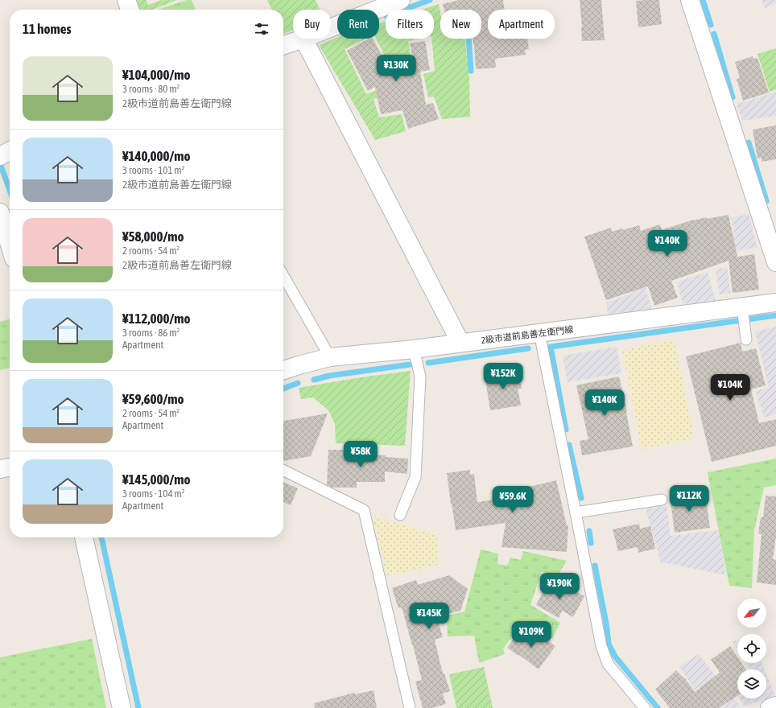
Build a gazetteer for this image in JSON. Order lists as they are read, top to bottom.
{
  "streets": {
    "street": ["2級市道前島善左衛門線"]
  },
  "north": "bottom left",
  "page": {
    "chip": [
      "Buy",
      "Rent",
      "Filters",
      "New",
      "Apartment"
    ],
    "heading": "11 homes",
    "list": [
      {
        "name": "¥104,000/mo",
        "note": "3 rooms · 80 m² · 2級市道前島善左衛門線"
      },
      {
        "name": "¥140,000/mo",
        "note": "3 rooms · 101 m² · 2級市道前島善左衛門線"
      },
      {
        "name": "¥58,000/mo",
        "note": "2 rooms · 54 m² · 2級市道前島善左衛門線"
      },
      {
        "name": "¥112,000/mo",
        "note": "3 rooms · 86 m² · Apartment"
      },
      {
        "name": "¥59,600/mo",
        "note": "2 rooms · 54 m² · Apartment"
      },
      {
        "name": "¥145,000/mo",
        "note": "3 rooms · 104 m² · Apartment"
      }
    ],
    "price": [
      "¥130K",
      "¥140K",
      "¥152K",
      "¥104K",
      "¥140K",
      "¥58K",
      "¥112K",
      "¥59.6K",
      "¥190K",
      "¥145K",
      "¥109K"
    ]
  }
}
